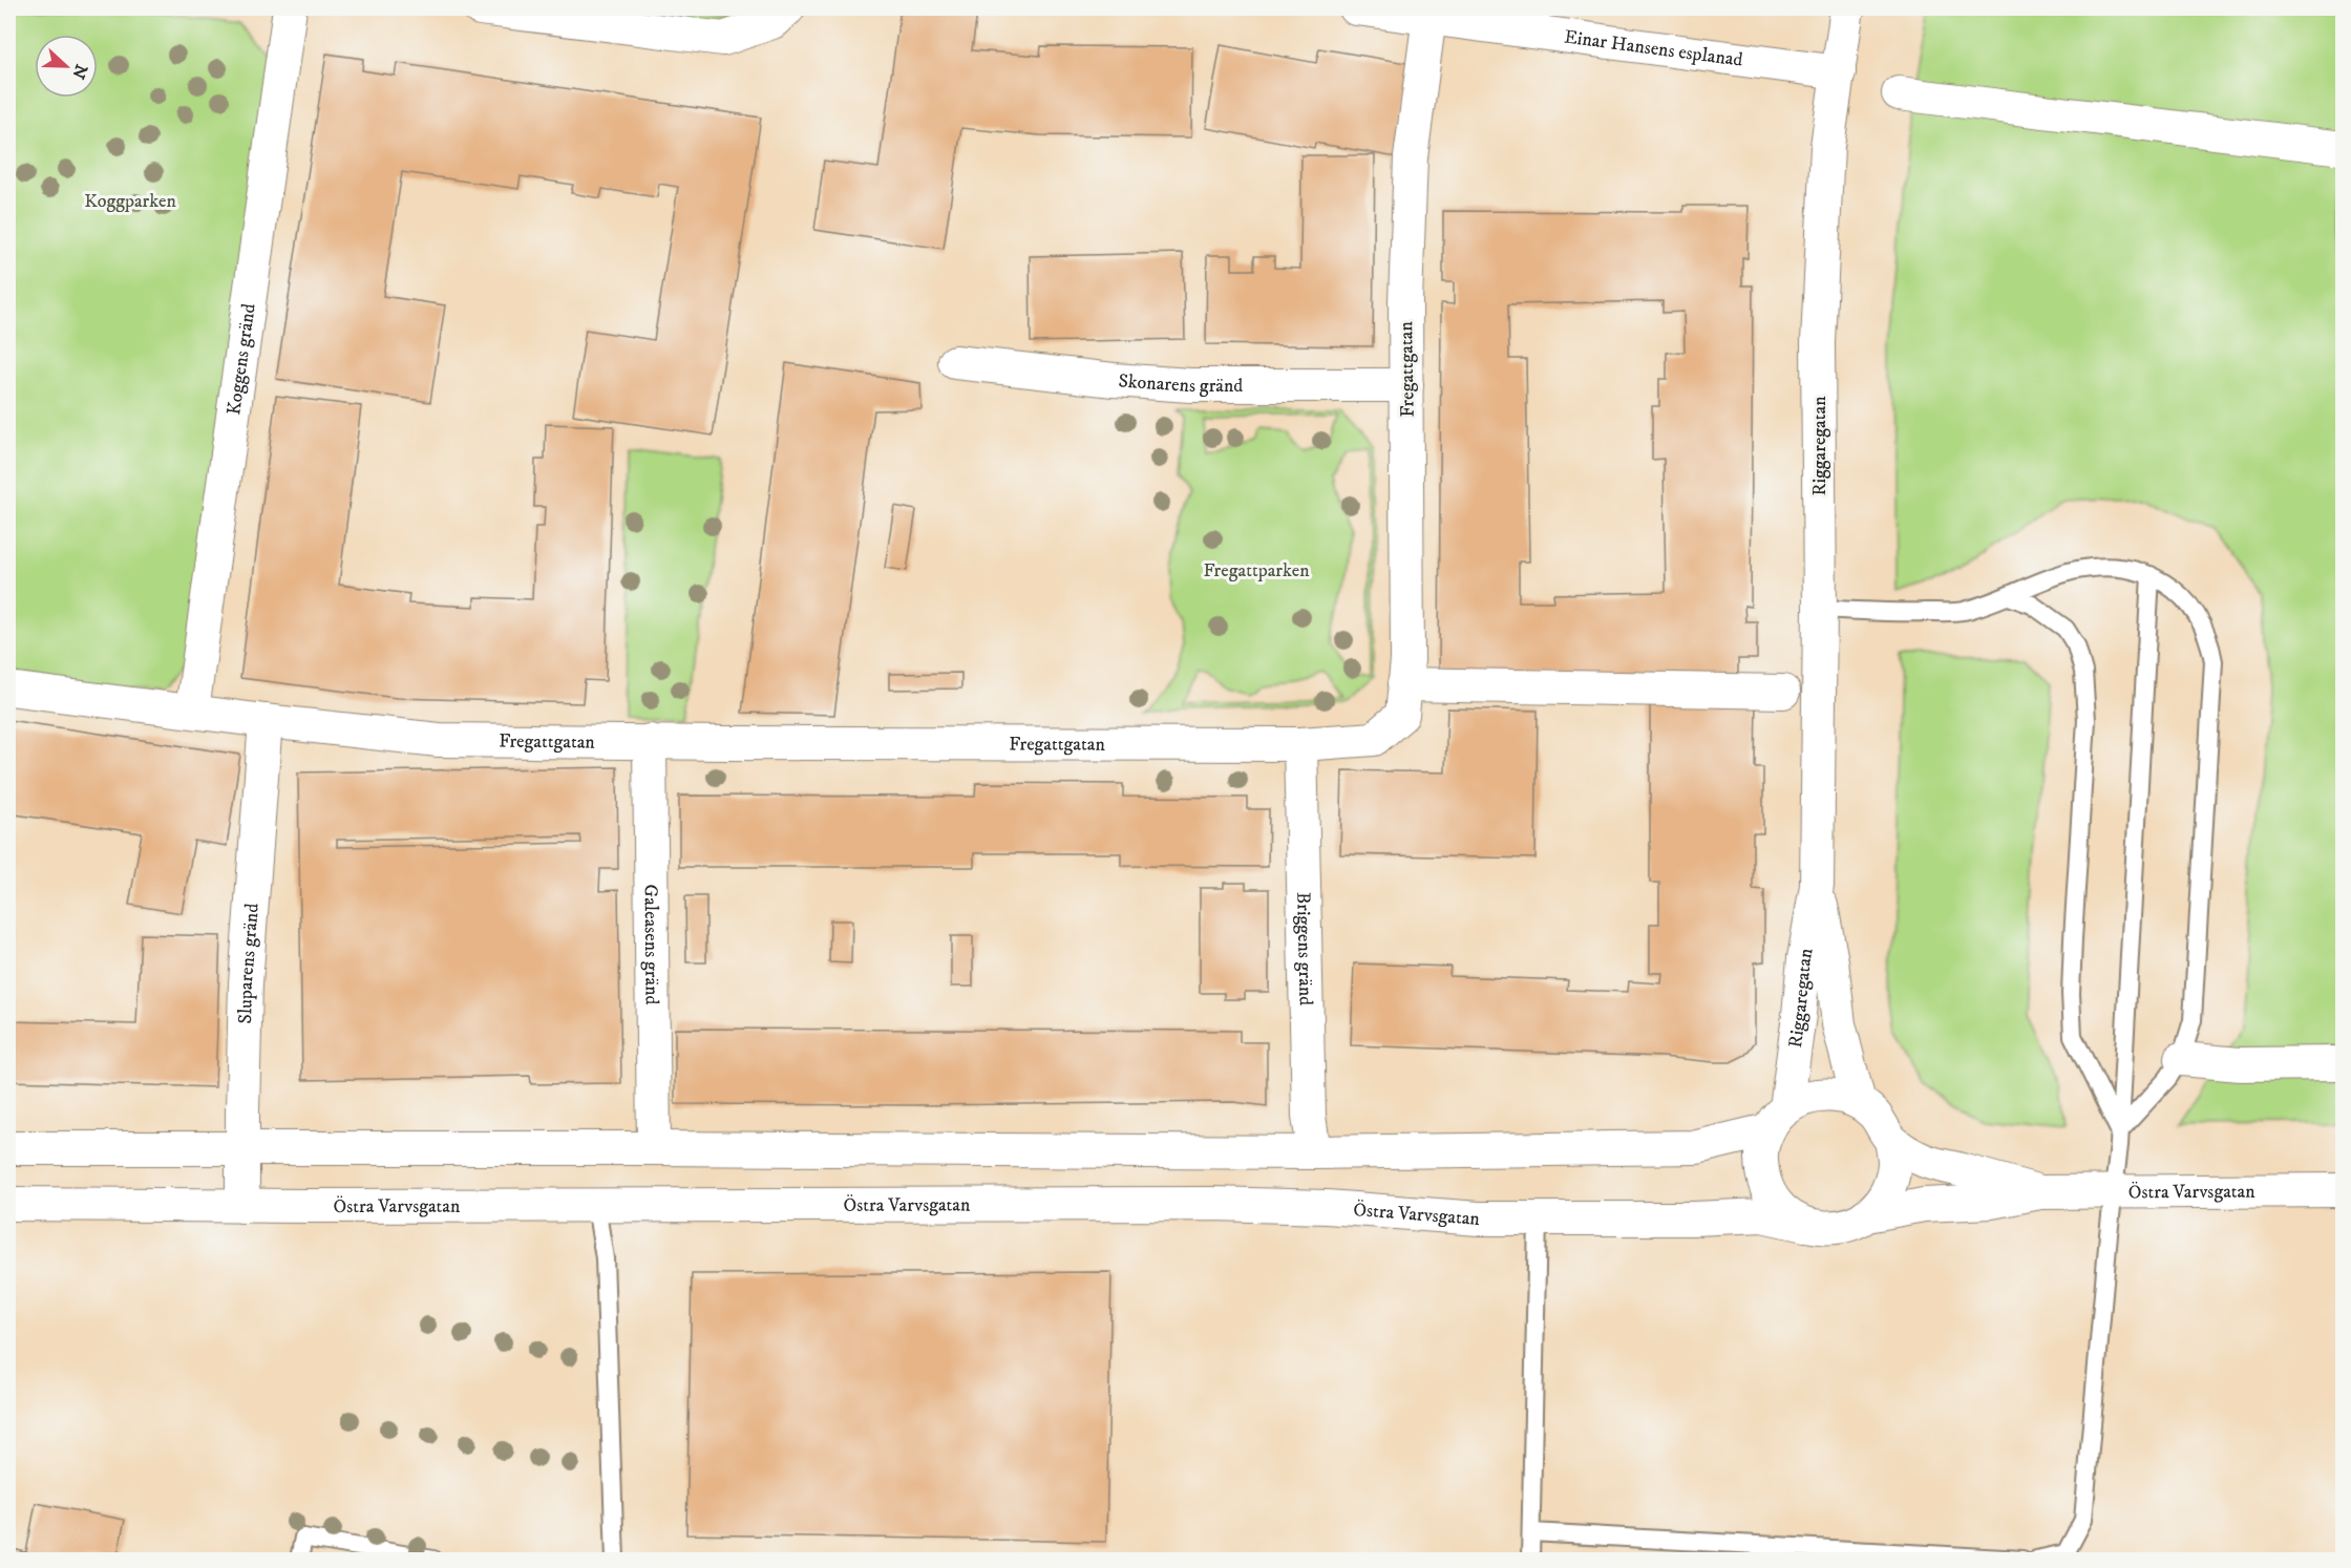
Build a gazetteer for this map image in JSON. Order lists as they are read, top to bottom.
{
  "streets": {
    "street": [
      "Einar Hansens esplanad",
      "Koggens gränd",
      "Fregattgatan",
      "Skonarens gränd",
      "Riggaregatan",
      "Galeasens gränd",
      "Briggens gränd",
      "Sluparens gränd",
      "Östra Varvsgatan"
    ]
  },
  "crossings": [
    ["Einar Hansens esplanad", "Fregattgatan"],
    ["Einar Hansens esplanad", "Riggaregatan"],
    ["Koggens gränd", "Fregattgatan"],
    ["Fregattgatan", "Skonarens gränd"],
    ["Fregattgatan", "Galeasens gränd"],
    ["Fregattgatan", "Briggens gränd"],
    ["Fregattgatan", "Sluparens gränd"],
    ["Riggaregatan", "Östra Varvsgatan"],
    ["Sluparens gränd", "Östra Varvsgatan"]
  ],
  "parks": ["Koggparken", "Fregattparken"],
  "north": "right"
}
